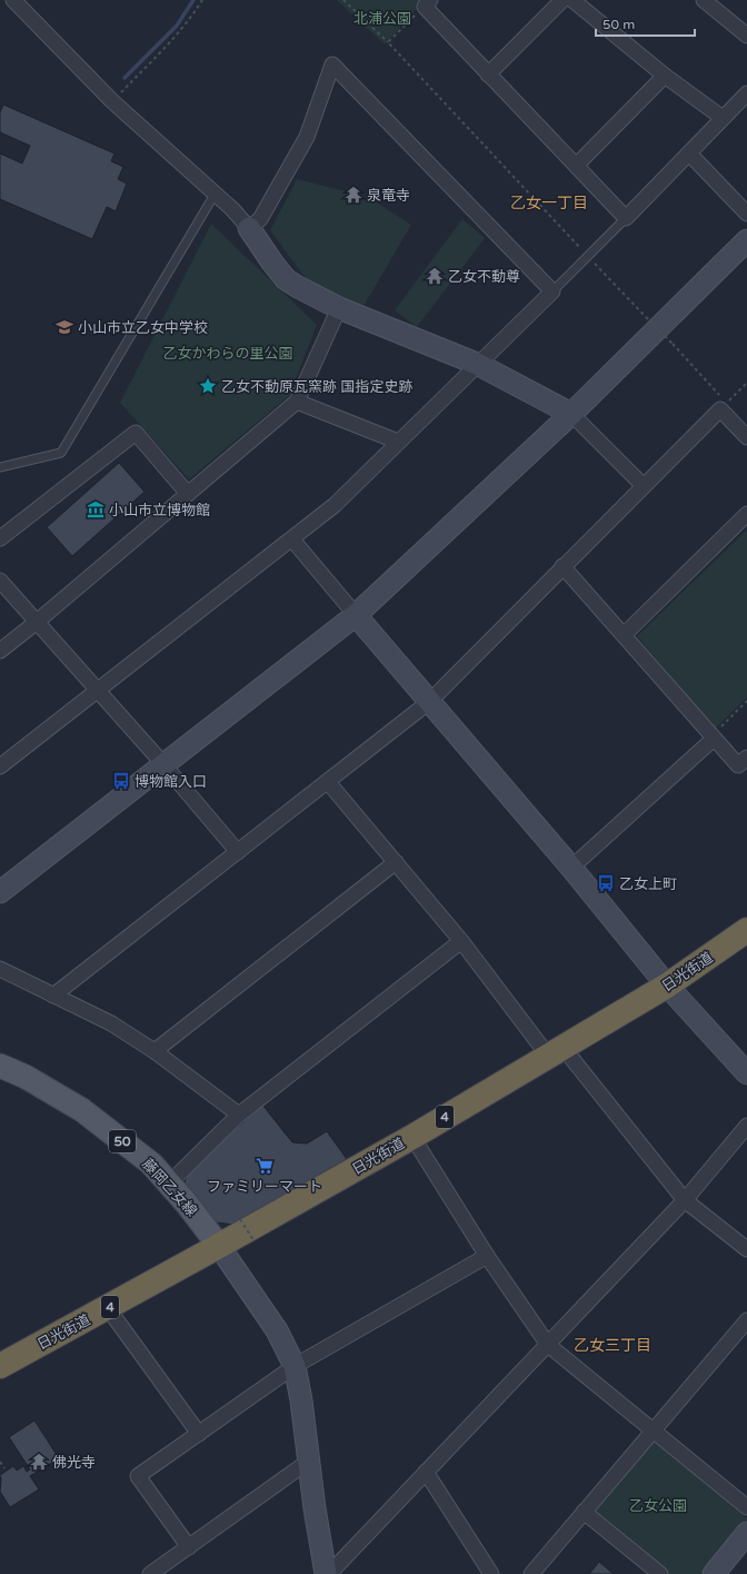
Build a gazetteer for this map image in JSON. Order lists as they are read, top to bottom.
{
  "streets": {
    "highway": ["日光街道", "4"],
    "main road": ["50", "藤岡乙女線"]
  },
  "crossings": [
    ["日光街道", "藤岡乙女線"]
  ],
  "districts": ["乙女一丁目", "乙女三丁目"],
  "parks": ["北浦公園", "乙女かわらの里公園", "乙女公園"],
  "places": {
    "temple": ["泉竜寺", "乙女不動尊", "佛光寺"],
    "school or university": ["小山市立乙女中学校"],
    "place": ["乙女不動原瓦窯跡 国指定史跡"],
    "museum": ["小山市立博物館"],
    "bus stop": ["博物館入口", "乙女上町"],
    "supermarket": ["ファミリーマート"]
  },
  "scale_bar": "50 m"
}
